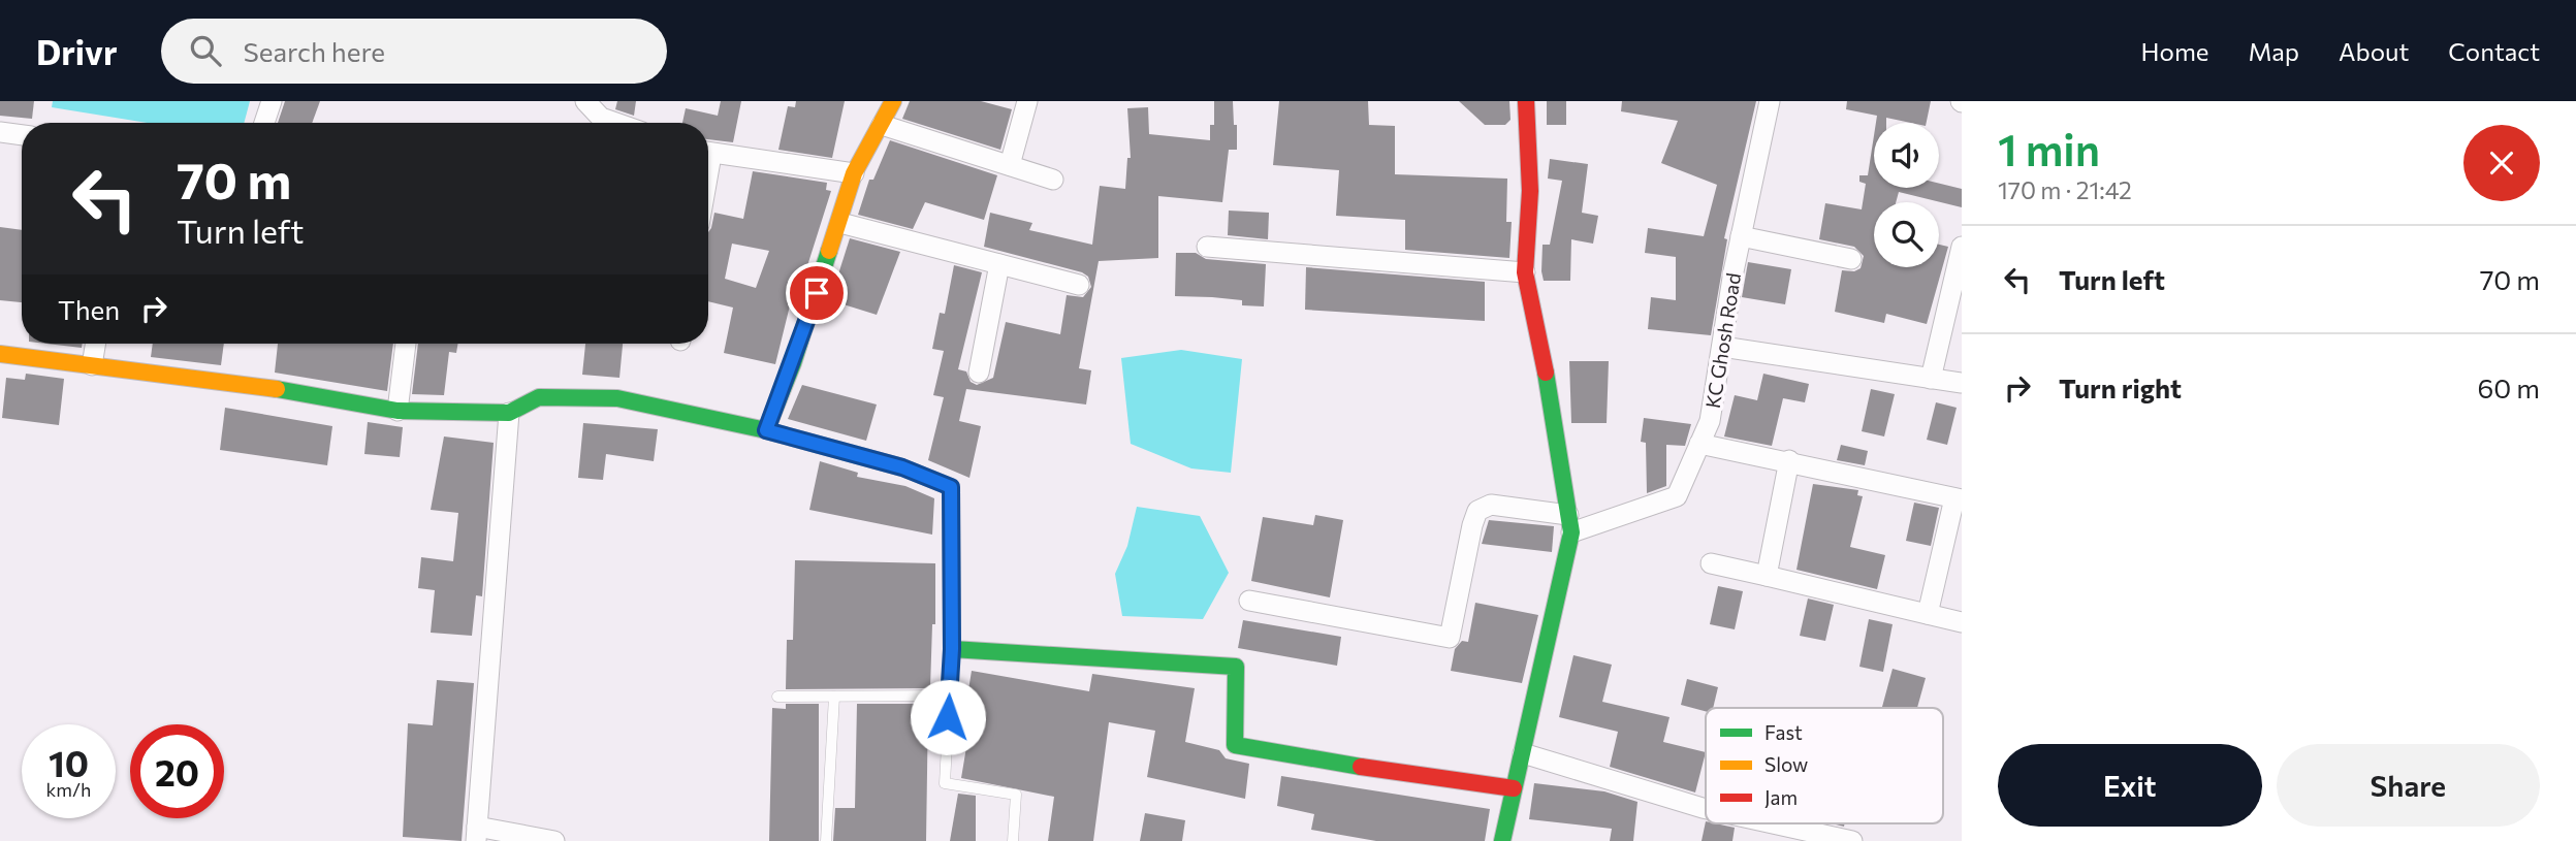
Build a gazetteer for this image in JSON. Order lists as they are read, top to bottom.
{
  "streets": {
    "street": ["KC Ghosh Road"]
  },
  "legend": ["Fast", "Slow", "Jam"],
  "page": {
    "header": "Drivr",
    "search": "Search here",
    "nav": [
      "Home",
      "Map",
      "About",
      "Contact"
    ],
    "heading": ["1 min", "170 m · 21:42"],
    "turn": ["70 m", "Turn left"],
    "list": [
      {
        "name": "Turn left",
        "value": "70 m"
      },
      {
        "name": "Turn right",
        "value": "60 m"
      }
    ],
    "then": "Then",
    "speed": "10 km/h",
    "limit": "20",
    "buttons": ["Exit", "Share"]
  }
}
